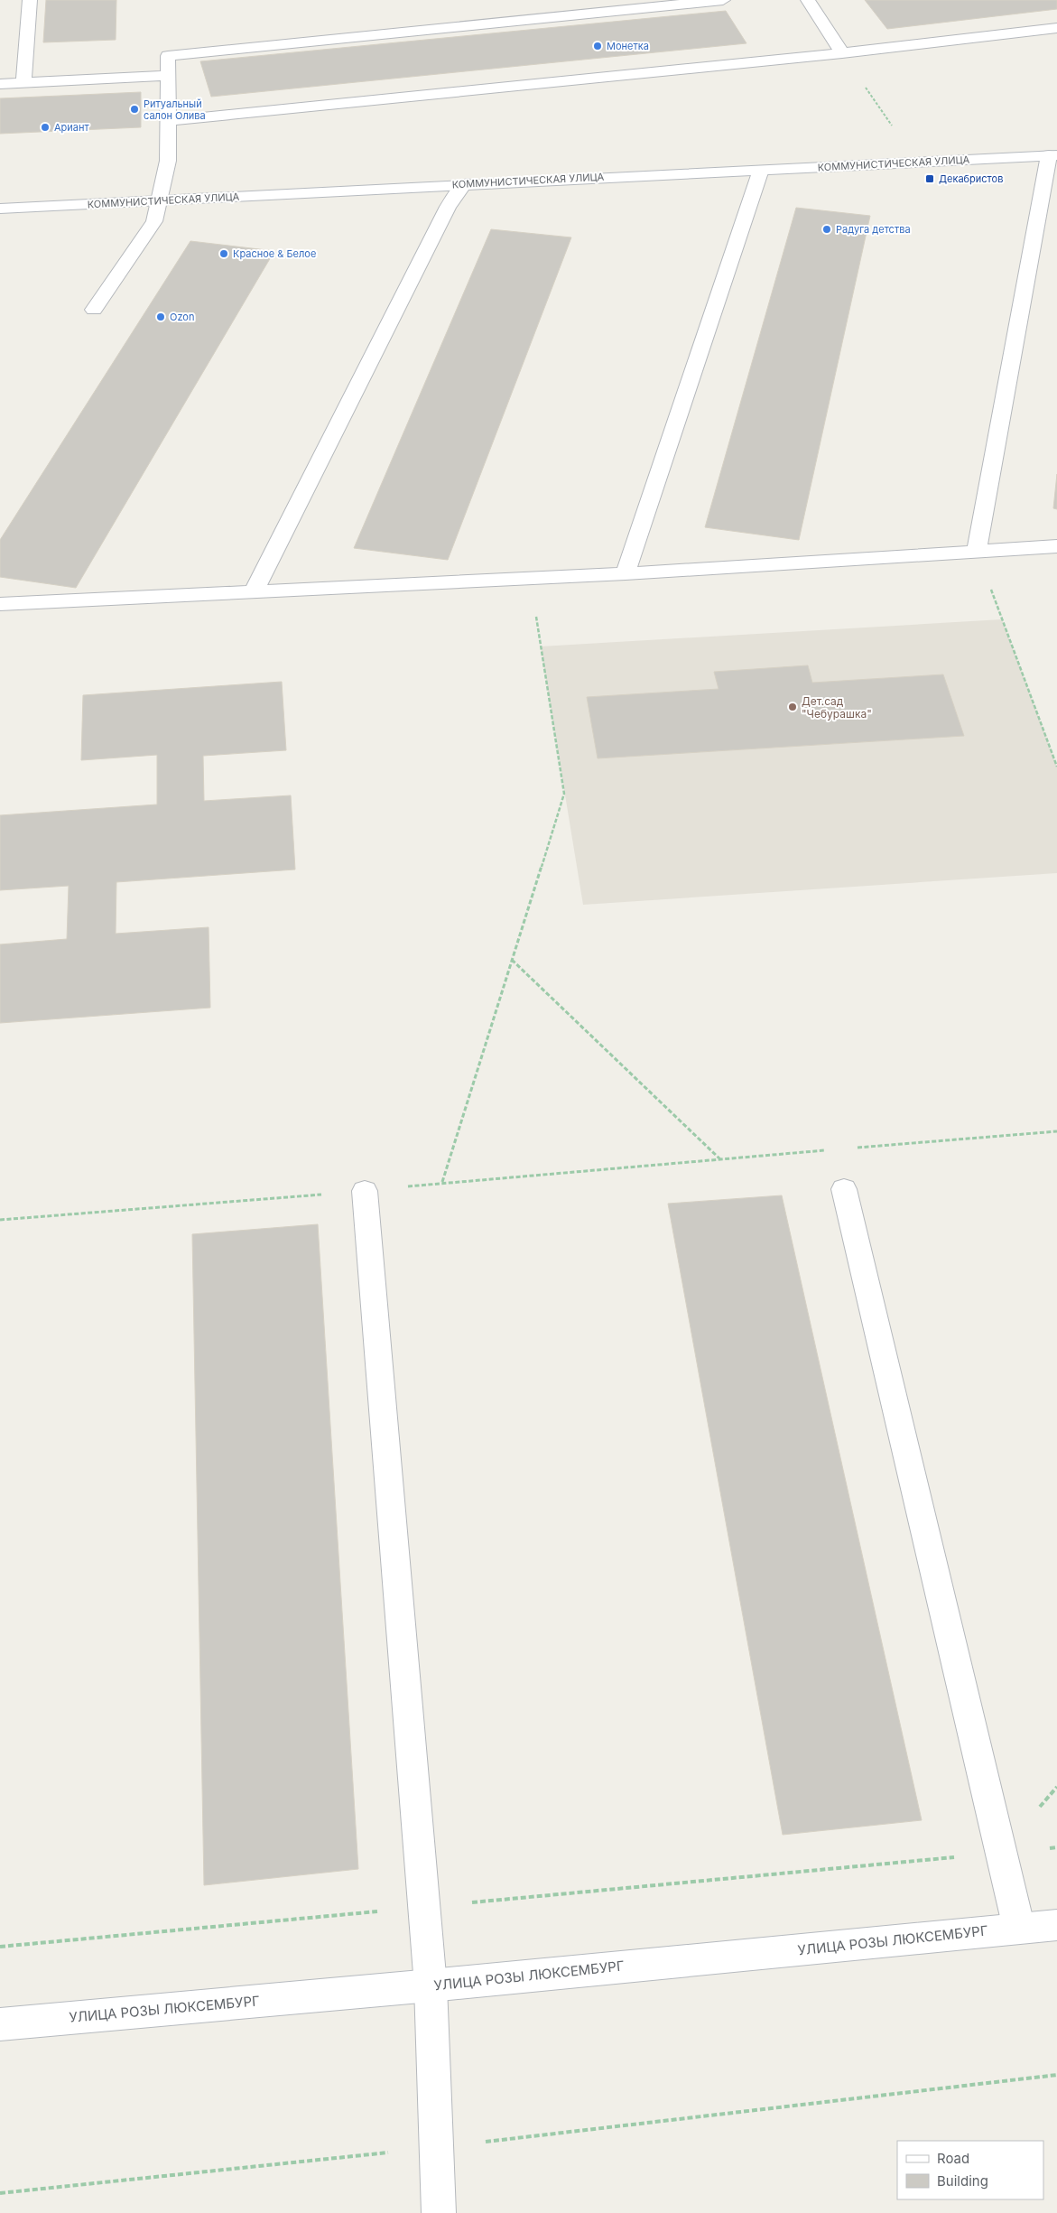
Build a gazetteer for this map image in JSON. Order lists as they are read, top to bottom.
{
  "streets": {
    "street": ["КОММУНИСТИЧЕСКАЯ УЛИЦА", "УЛИЦА РОЗЫ ЛЮКСЕМБУРГ"]
  },
  "places": {
    "other": [
      "Монетка",
      "Ритуальный салон Олива",
      "Ариант",
      "Радуга детства",
      "Красное & Белое",
      "Ozon",
      "Дет.сад \"Чебурашка\""
    ],
    "transit": ["Декабристов"]
  },
  "legend": ["Road", "Building"]
}
